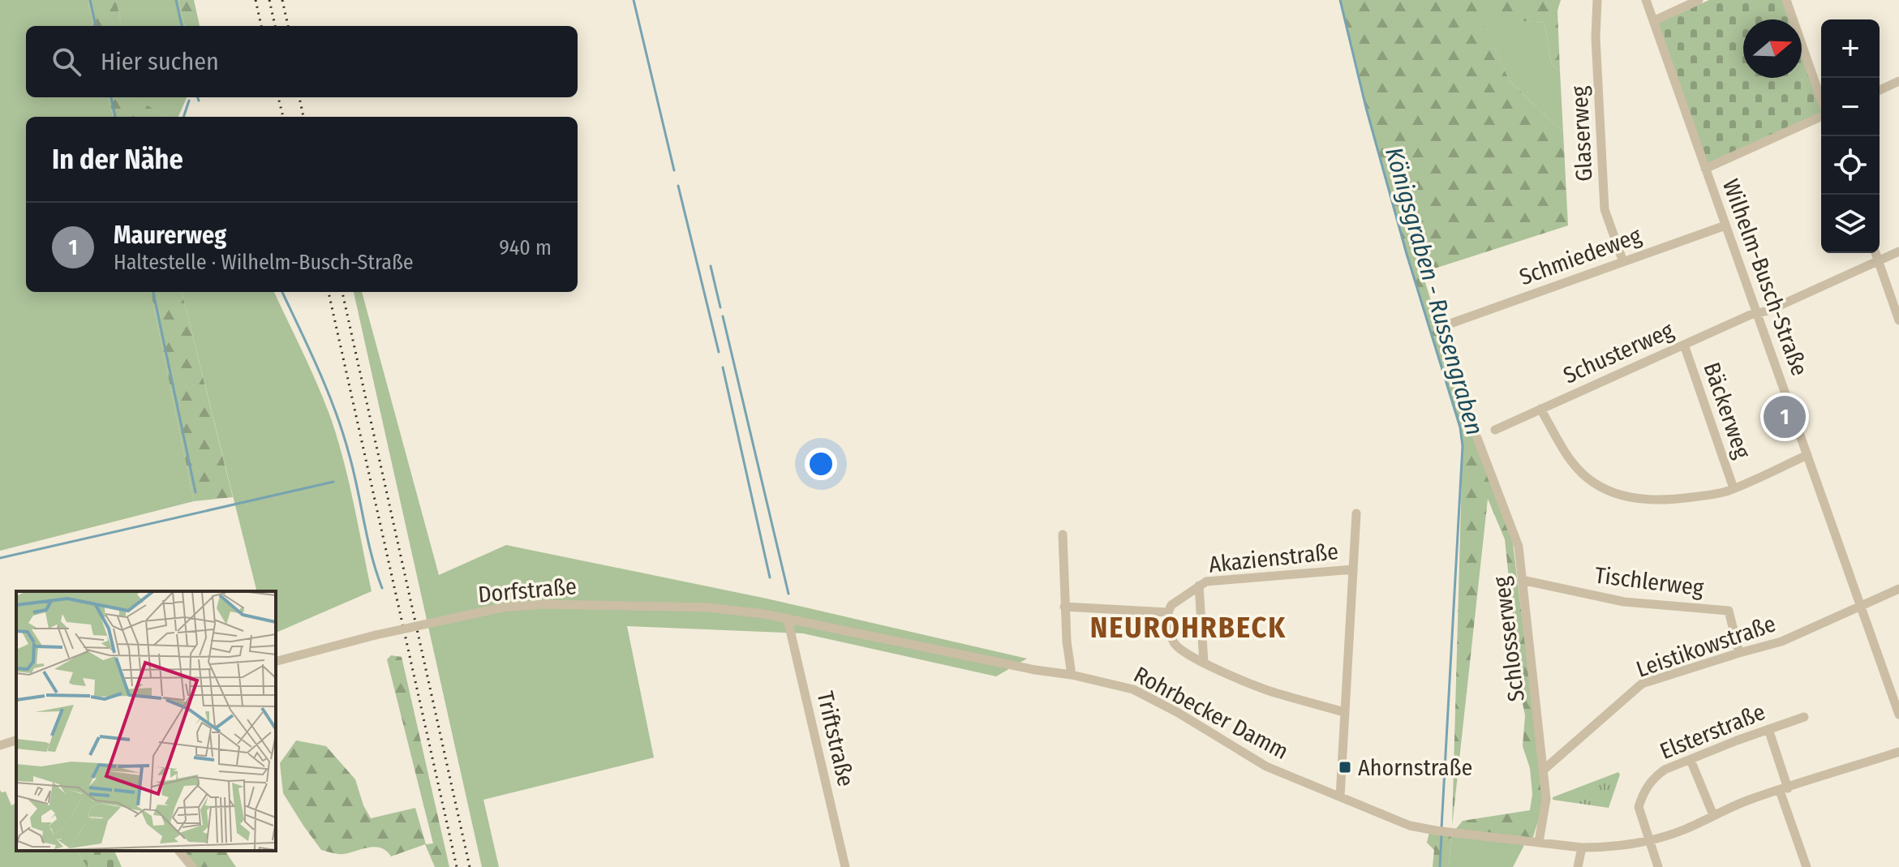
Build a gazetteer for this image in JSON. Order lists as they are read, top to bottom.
{
  "streets": {
    "street": [
      "Glaserweg",
      "Schmiedeweg",
      "Wilhelm-Busch-Straße",
      "Schusterweg",
      "Bäckerweg",
      "Akazienstraße",
      "Tischlerweg",
      "Dorfstraße",
      "Schlosserweg",
      "Leistikowstraße",
      "Rohrbecker Damm",
      "Elsterstraße",
      "Triftstraße"
    ]
  },
  "crossings": [
    ["Glaserweg", "Schmiedeweg"],
    ["Schmiedeweg", "Wilhelm-Busch-Straße"],
    ["Wilhelm-Busch-Straße", "Schusterweg"],
    ["Wilhelm-Busch-Straße", "Leistikowstraße"],
    ["Schusterweg", "Bäckerweg"],
    ["Tischlerweg", "Schlosserweg"],
    ["Tischlerweg", "Leistikowstraße"],
    ["Dorfstraße", "Rohrbecker Damm"],
    ["Dorfstraße", "Triftstraße"],
    ["Schlosserweg", "Leistikowstraße"],
    ["Schlosserweg", "Rohrbecker Damm"],
    ["Rohrbecker Damm", "Elsterstraße"],
    ["Rohrbecker Damm", "Triftstraße"]
  ],
  "districts": ["NEUROHRBECK"],
  "water": ["Königsgraben - Russengraben"],
  "places": {
    "transit": ["Ahornstraße"]
  },
  "north": "right",
  "page": {
    "map_buttons": ["+", "−"],
    "search": "Hier suchen",
    "heading": "In der Nähe",
    "list": [
      {
        "mark": "1",
        "name": "Maurerweg",
        "note": "Haltestelle · Wilhelm-Busch-Straße",
        "value": "940 m"
      }
    ],
    "pins": "1"
  }
}
